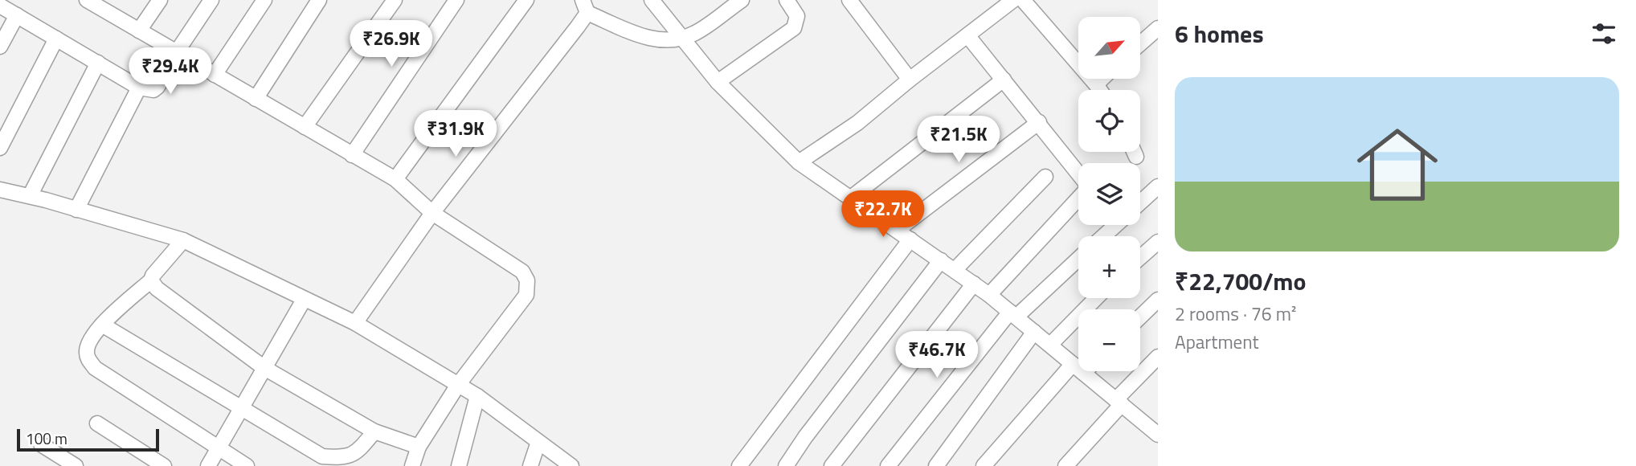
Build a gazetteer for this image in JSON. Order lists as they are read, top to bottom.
{
  "scale_bar": "100 m",
  "north": "top right",
  "page": {
    "heading": "6 homes",
    "map_buttons": ["+", "−"],
    "price": [
      "₹26.9K",
      "₹29.4K",
      "₹31.9K",
      "₹21.5K",
      "₹22.7K",
      "₹46.7K"
    ],
    "list": [
      {
        "name": "₹22,700/mo",
        "note": "2 rooms · 76 m² · Apartment"
      }
    ],
    "scale": "100 m"
  }
}
